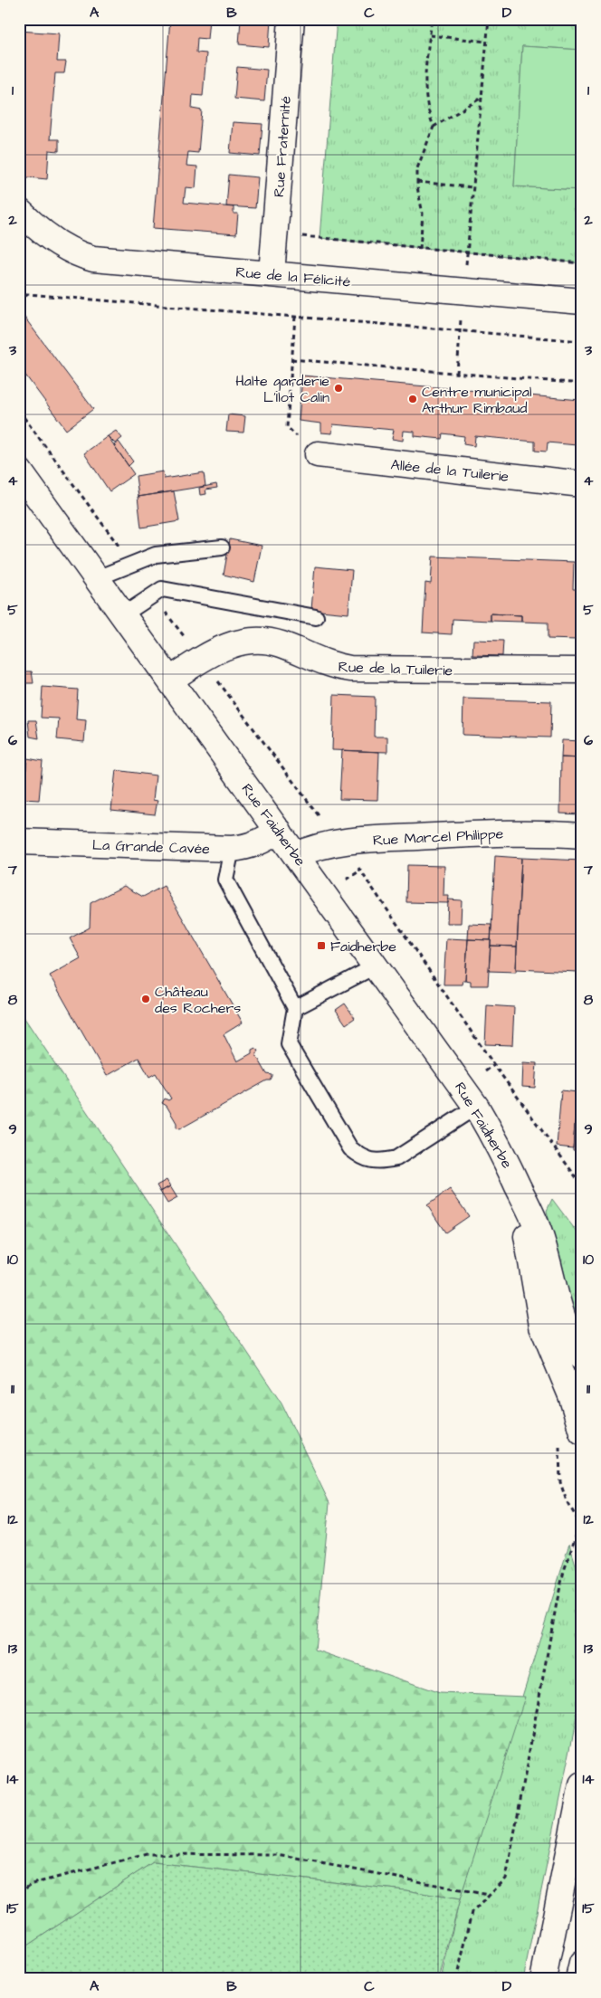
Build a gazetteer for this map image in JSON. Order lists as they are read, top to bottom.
{
  "streets": {
    "street": [
      "Rue Fraternité",
      "Rue de la Félicité",
      "Allée de la Tuilerie",
      "Rue de la Tuilerie",
      "Rue Faidherbe",
      "Rue Marcel Philippe",
      "La Grande Cavée"
    ]
  },
  "crossings": [
    ["Rue Fraternité", "Rue de la Félicité"],
    ["Rue de la Tuilerie", "Rue Faidherbe"],
    ["Rue Faidherbe", "Rue Marcel Philippe"],
    ["Rue Faidherbe", "La Grande Cavée"]
  ],
  "places": {
    "other": ["Halte garderie L'Ilot Calin", "Centre municipal Arthur Rimbaud", "Château des Rochers"],
    "transit": ["Faidherbe"]
  },
  "grid": {
    "columns": [
      "A",
      "B",
      "C",
      "D"
    ],
    "rows": [
      "1",
      "2",
      "3",
      "4",
      "5",
      "6",
      "7",
      "8",
      "9",
      "10",
      "11",
      "12",
      "13",
      "14",
      "15"
    ]
  }
}
